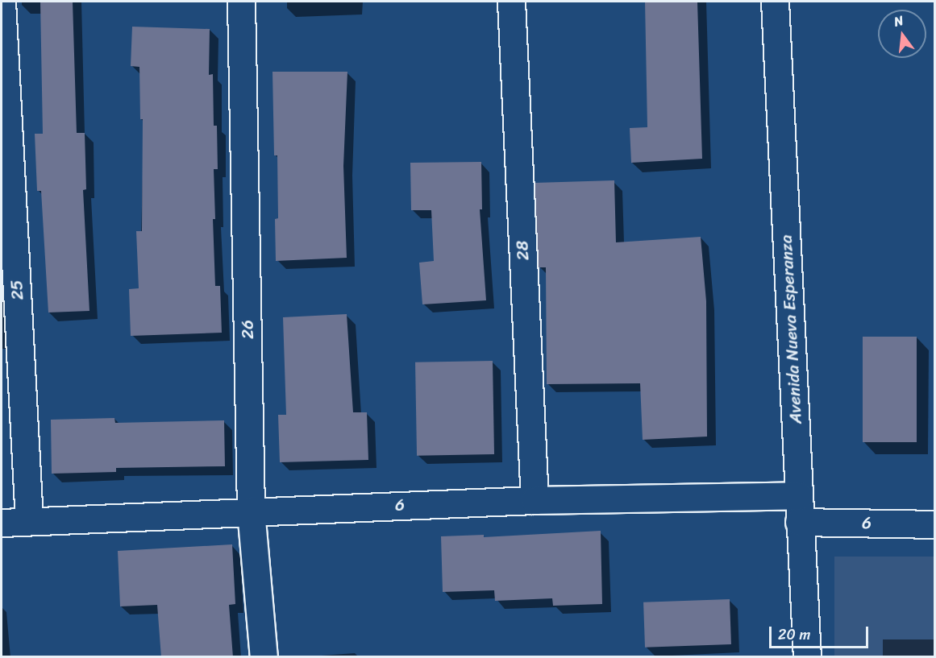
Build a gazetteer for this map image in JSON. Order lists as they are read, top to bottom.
{
  "streets": {
    "street": [
      "28",
      "25",
      "26",
      "Avenida Nueva Esperanza",
      "6"
    ]
  },
  "crossings": [
    ["28", "6"],
    ["25", "6"],
    ["26", "6"],
    ["Avenida Nueva Esperanza", "6"]
  ],
  "scale_bar": "20 m",
  "north": "top"
}
